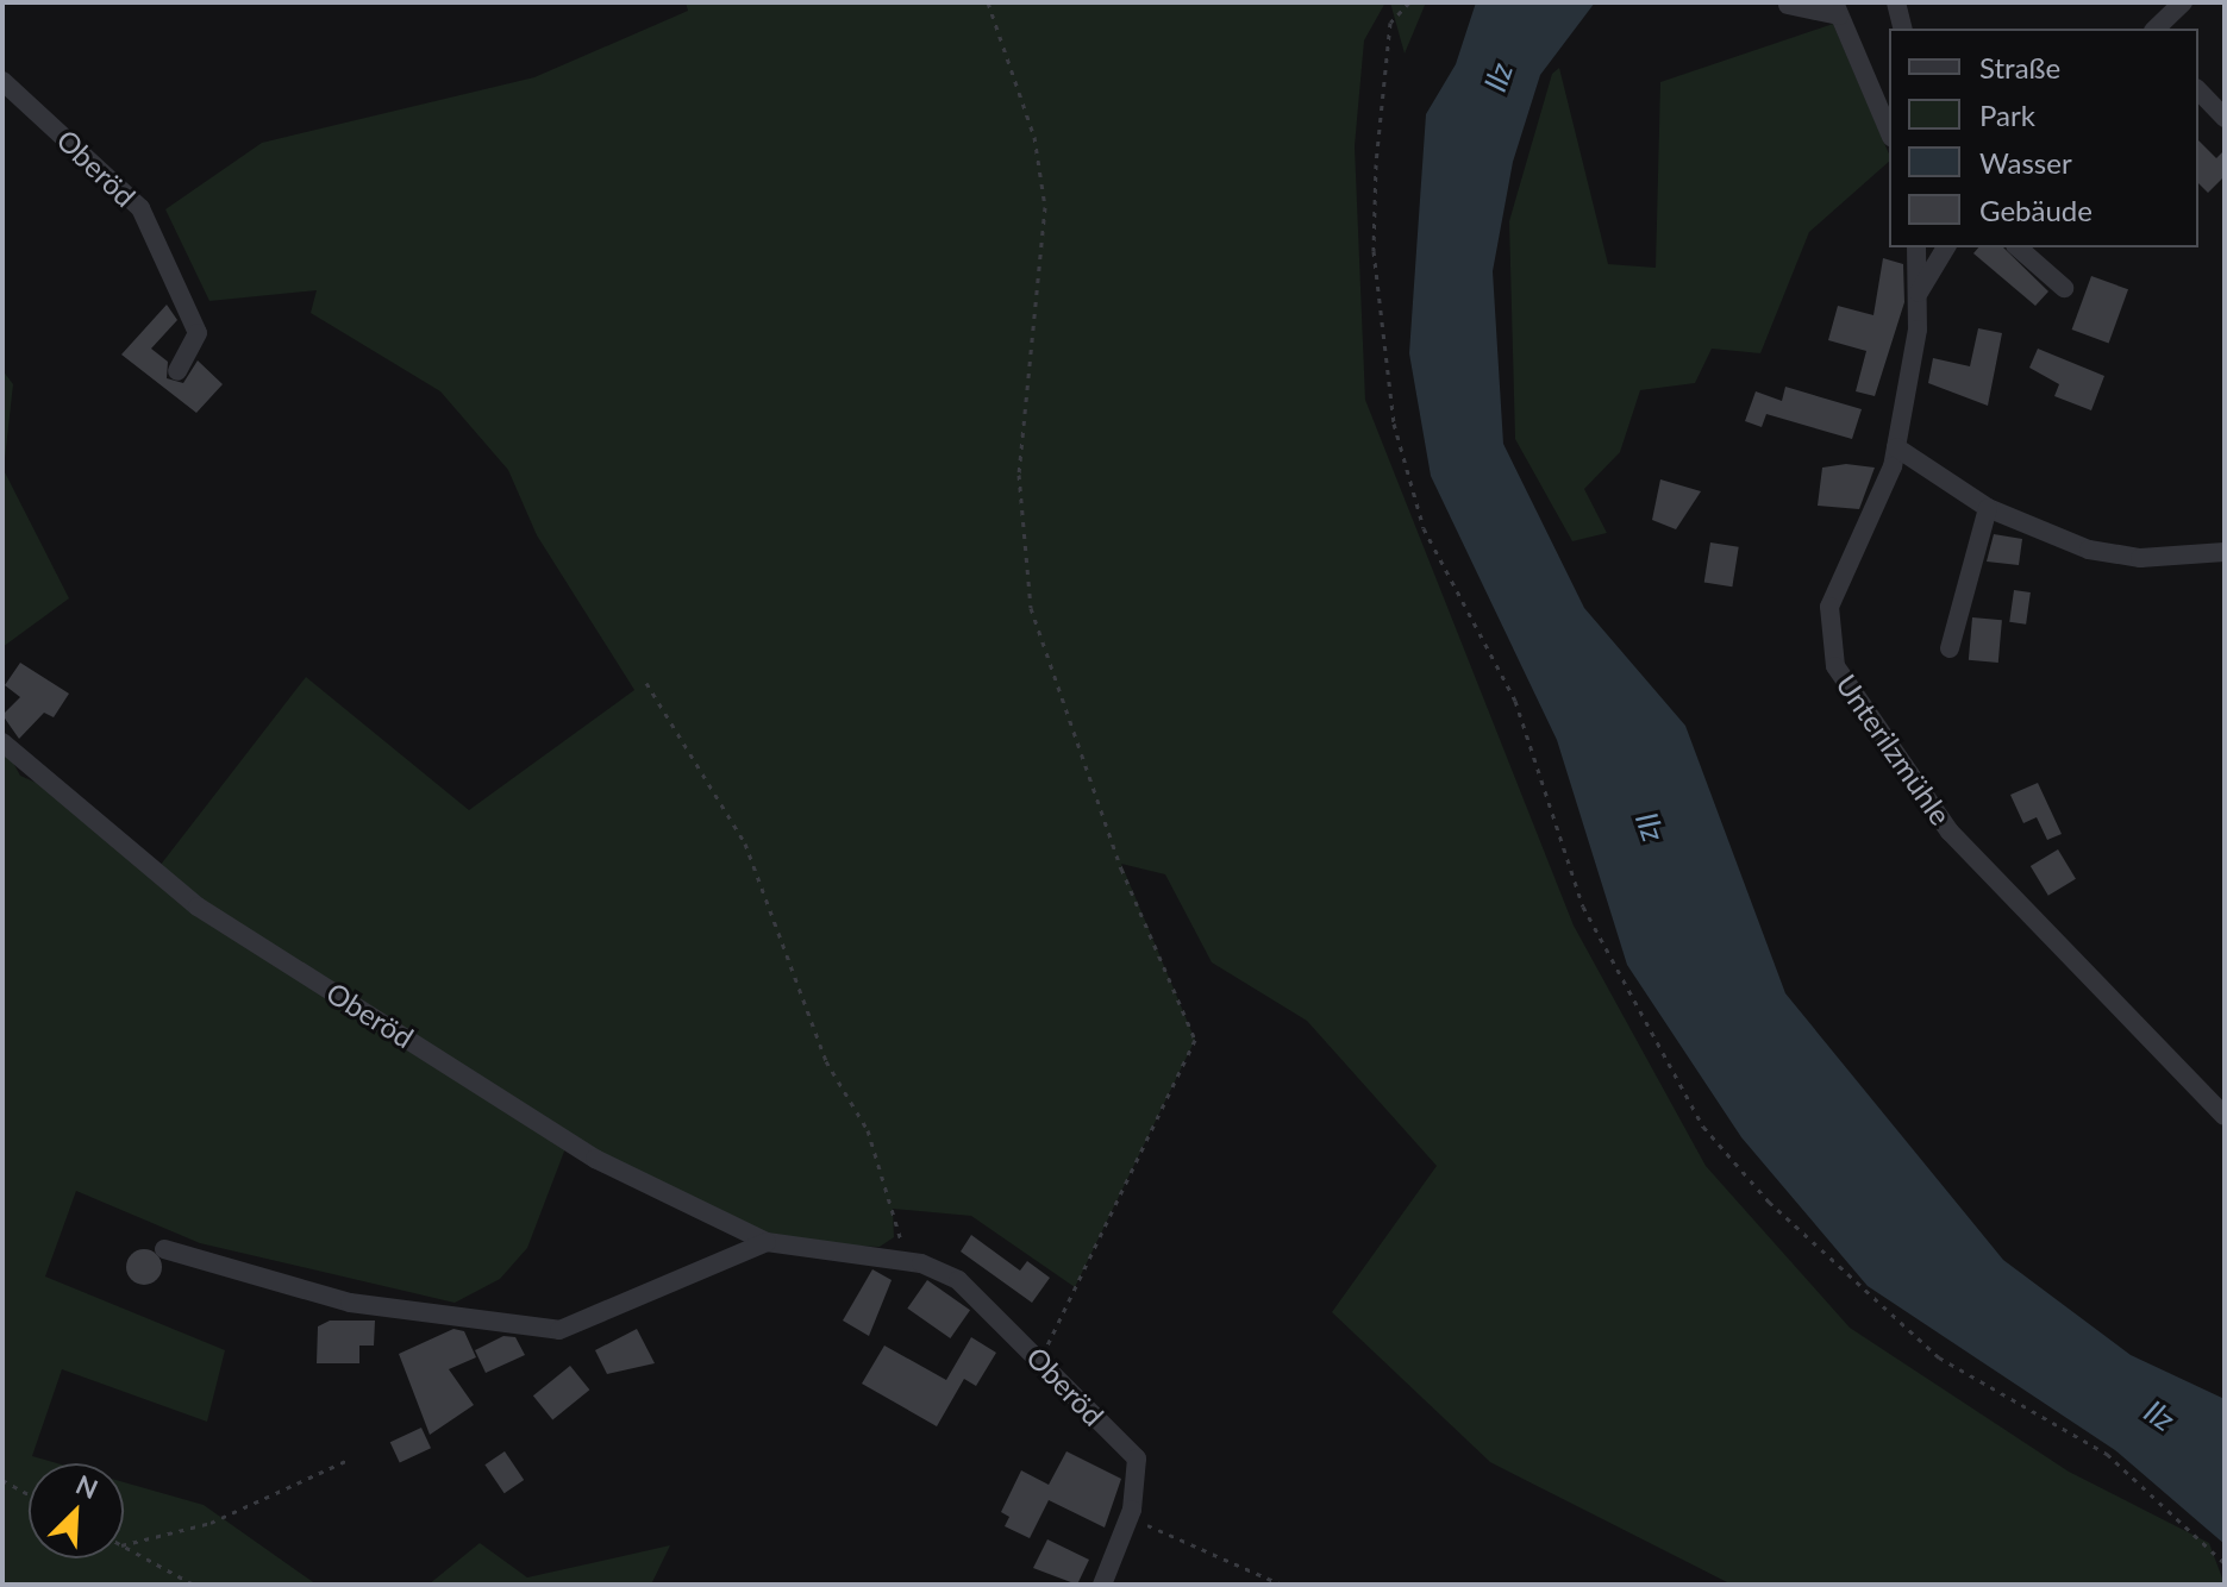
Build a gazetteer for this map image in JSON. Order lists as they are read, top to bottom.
{
  "streets": {
    "street": ["Oberöd", "Unterilzmühle"]
  },
  "water": ["Ilz"],
  "legend": [
    "Straße",
    "Park",
    "Wasser",
    "Gebäude"
  ],
  "north": "top right"
}
